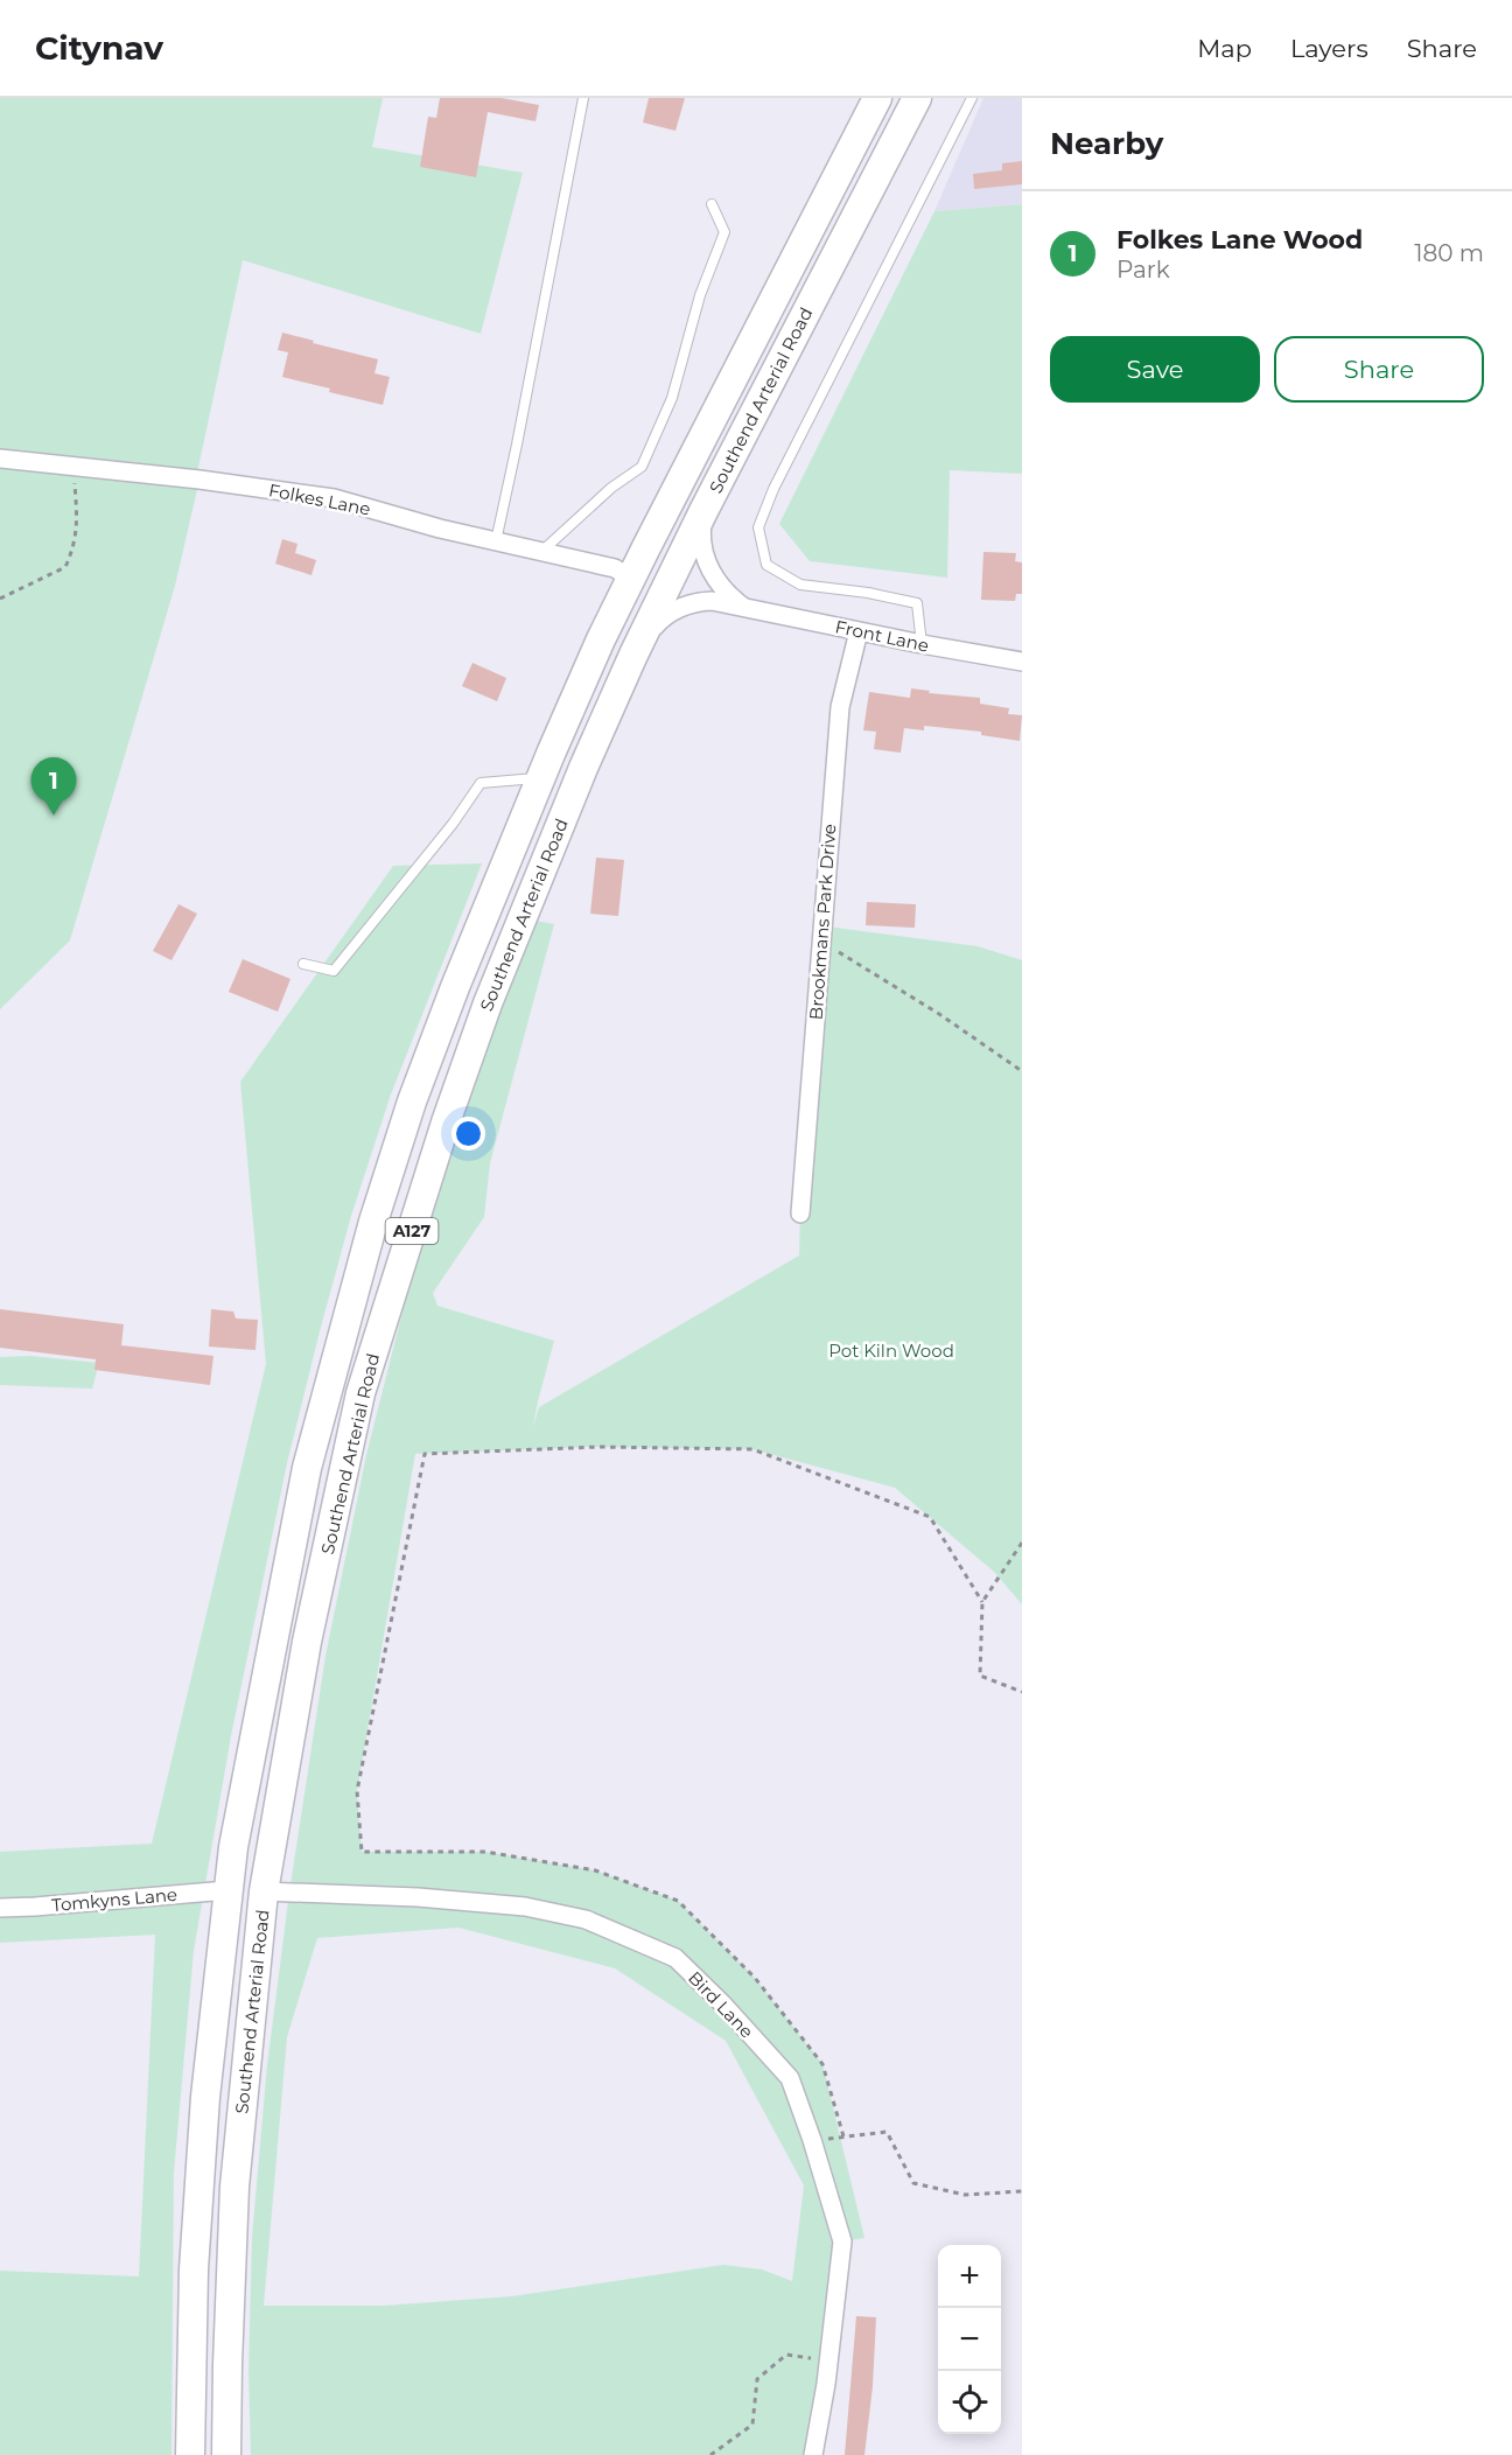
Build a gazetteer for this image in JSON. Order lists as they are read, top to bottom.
{
  "streets": {
    "highway": ["Southend Arterial Road", "A127"],
    "street": [
      "Folkes Lane",
      "Front Lane",
      "Brookmans Park Drive",
      "Tomkyns Lane",
      "Bird Lane"
    ]
  },
  "crossings": [
    ["Southend Arterial Road", "Folkes Lane"],
    ["Southend Arterial Road", "Front Lane"],
    ["Southend Arterial Road", "Tomkyns Lane"],
    ["Southend Arterial Road", "Bird Lane"],
    ["Front Lane", "Brookmans Park Drive"]
  ],
  "parks": ["Pot Kiln Wood"],
  "page": {
    "header": "Citynav",
    "nav": ["Map", "Layers", "Share"],
    "heading": "Nearby",
    "list": [
      {
        "mark": "1",
        "name": "Folkes Lane Wood",
        "note": "Park",
        "value": "180 m"
      }
    ],
    "buttons": ["Save", "Share"],
    "pins": "1",
    "map_buttons": ["+", "−"]
  }
}
